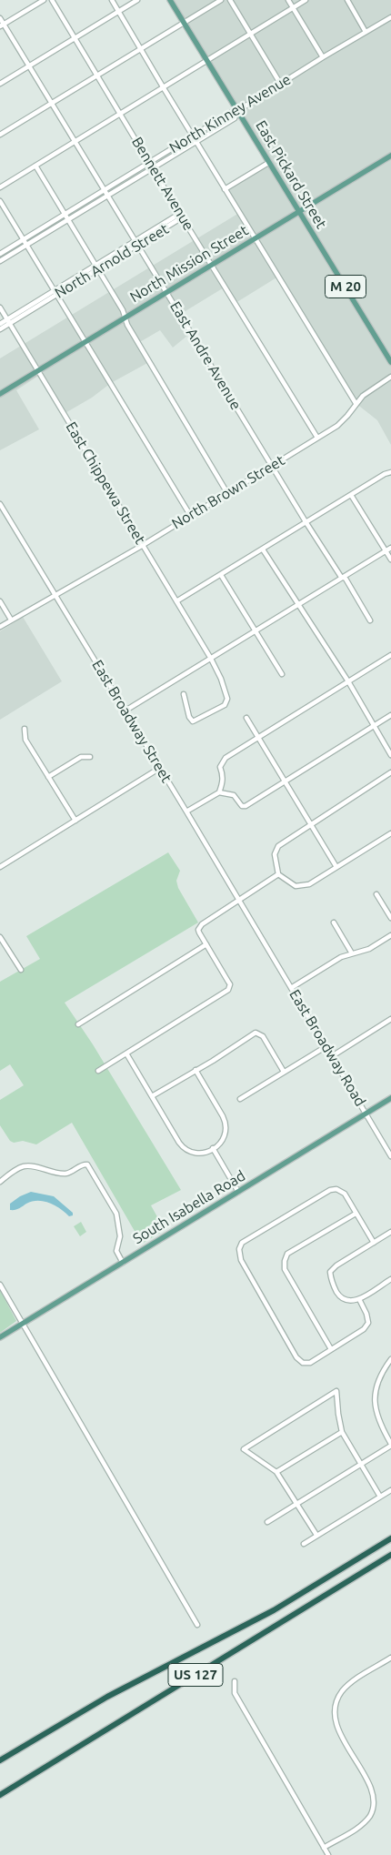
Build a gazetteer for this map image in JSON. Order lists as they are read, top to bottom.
{
  "streets": {
    "highway": ["US 127"],
    "main road": [
      "East Pickard Street",
      "North Mission Street",
      "M 20",
      "South Isabella Road"
    ],
    "street": [
      "North Kinney Avenue",
      "Bennett Avenue",
      "North Arnold Street",
      "East Andre Avenue",
      "East Chippewa Street",
      "North Brown Street",
      "East Broadway Street",
      "East Broadway Road"
    ]
  },
  "crossings": [
    ["North Kinney Avenue", "East Pickard Street"],
    ["North Kinney Avenue", "Bennett Avenue"],
    ["North Kinney Avenue", "East Andre Avenue"],
    ["East Pickard Street", "North Mission Street"],
    ["Bennett Avenue", "North Arnold Street"],
    ["Bennett Avenue", "North Mission Street"],
    ["Bennett Avenue", "North Brown Street"],
    ["North Arnold Street", "East Andre Avenue"],
    ["North Arnold Street", "East Chippewa Street"],
    ["North Mission Street", "East Andre Avenue"],
    ["North Mission Street", "East Chippewa Street"],
    ["East Andre Avenue", "North Brown Street"],
    ["East Chippewa Street", "North Brown Street"],
    ["North Brown Street", "East Broadway Street"],
    ["East Broadway Street", "East Broadway Road"],
    ["East Broadway Road", "South Isabella Road"]
  ]
}
